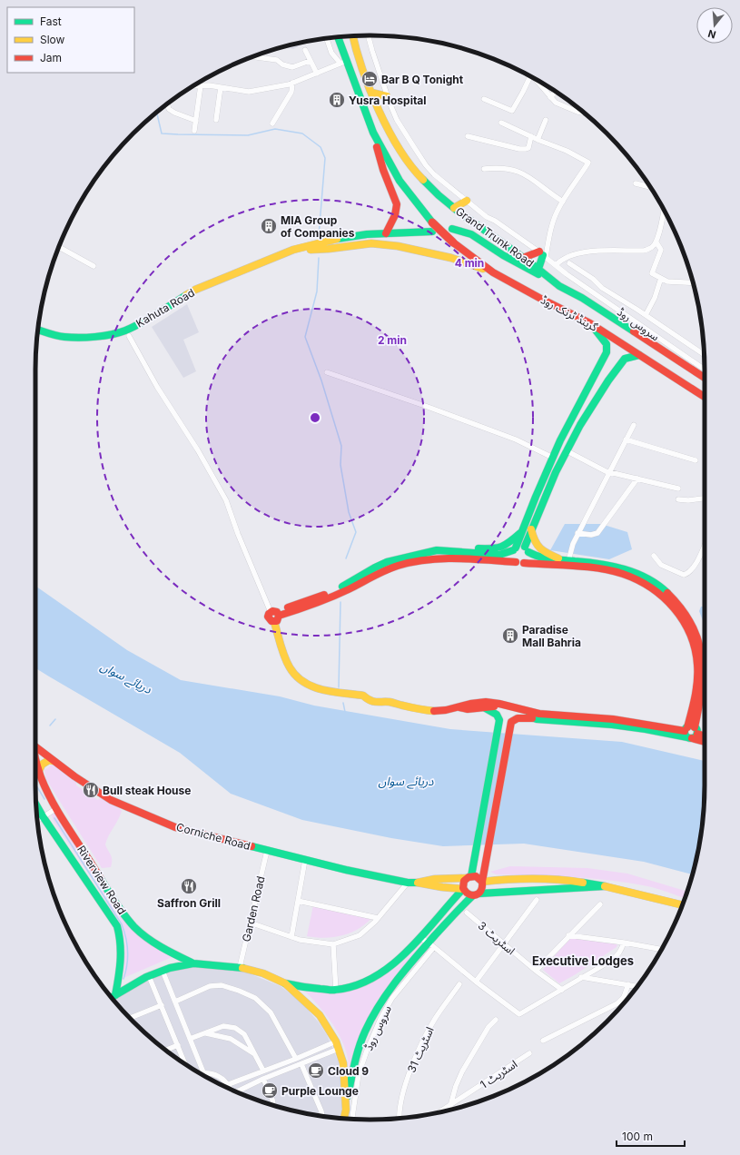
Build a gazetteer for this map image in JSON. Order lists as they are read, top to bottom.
{
  "streets": {
    "main road": [
      "Grand Trunk Road",
      "Kahuta Road",
      "گرینڈ ٹرنک روڈ",
      "Corniche Road",
      "Riverview Road"
    ],
    "street": [
      "سروس روڈ",
      "Garden Road",
      "اسٹریٹ 3",
      "اسٹریٹ 31",
      "اسٹریٹ 1"
    ]
  },
  "crossings": [
    ["Kahuta Road", "گرینڈ ٹرنک روڈ"],
    ["Corniche Road", "Garden Road"]
  ],
  "districts": ["Executive Lodges"],
  "water": ["دریائے سواں"],
  "places": {
    "hotel": ["Bar B Q Tonight"],
    "building": ["Yusra Hospital", "MIA Group of Companies", "Paradise Mall Bahria"],
    "restaurant": ["Bull steak House", "Saffron Grill"],
    "cafe": ["Cloud 9", "Purple Lounge"]
  },
  "legend": ["Fast", "Slow", "Jam"],
  "scale_bar": "100 m",
  "north": "bottom",
  "rings": ["4 min", "2 min"]
}
